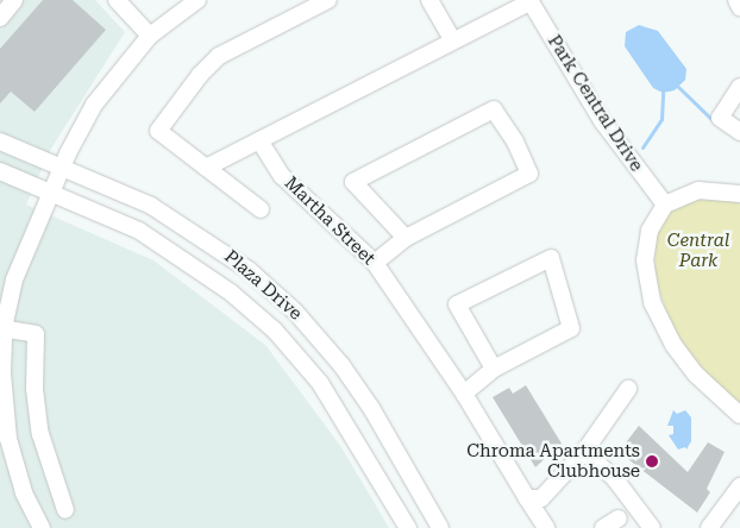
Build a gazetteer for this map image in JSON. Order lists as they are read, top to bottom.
{
  "streets": {
    "street": ["Park Central Drive", "Martha Street", "Plaza Drive"]
  },
  "parks": ["Central Park"],
  "places": ["Chroma Apartments Clubhouse"]
}
